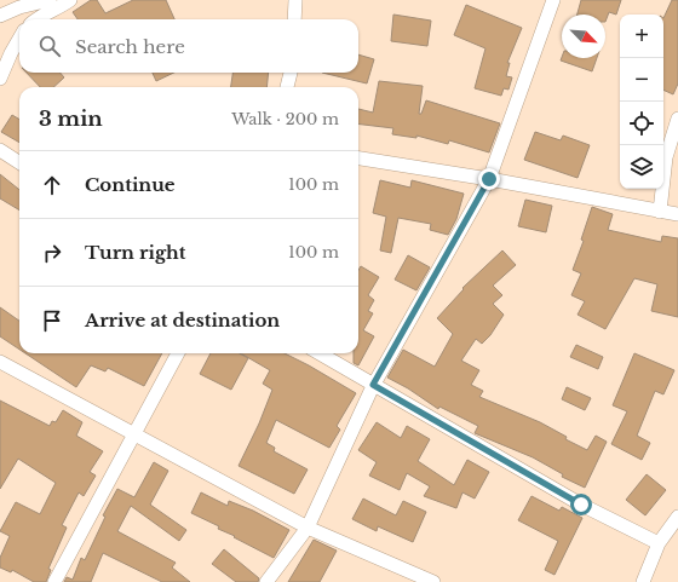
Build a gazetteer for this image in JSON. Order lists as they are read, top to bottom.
{
  "north": "bottom right",
  "page": {
    "map_buttons": ["+", "−"],
    "search": "Search here",
    "heading": ["3 min", "Walk · 200 m"],
    "list": [
      ["Continue", "100 m"],
      ["Turn right", "100 m"],
      "Arrive at destination"
    ]
  }
}
